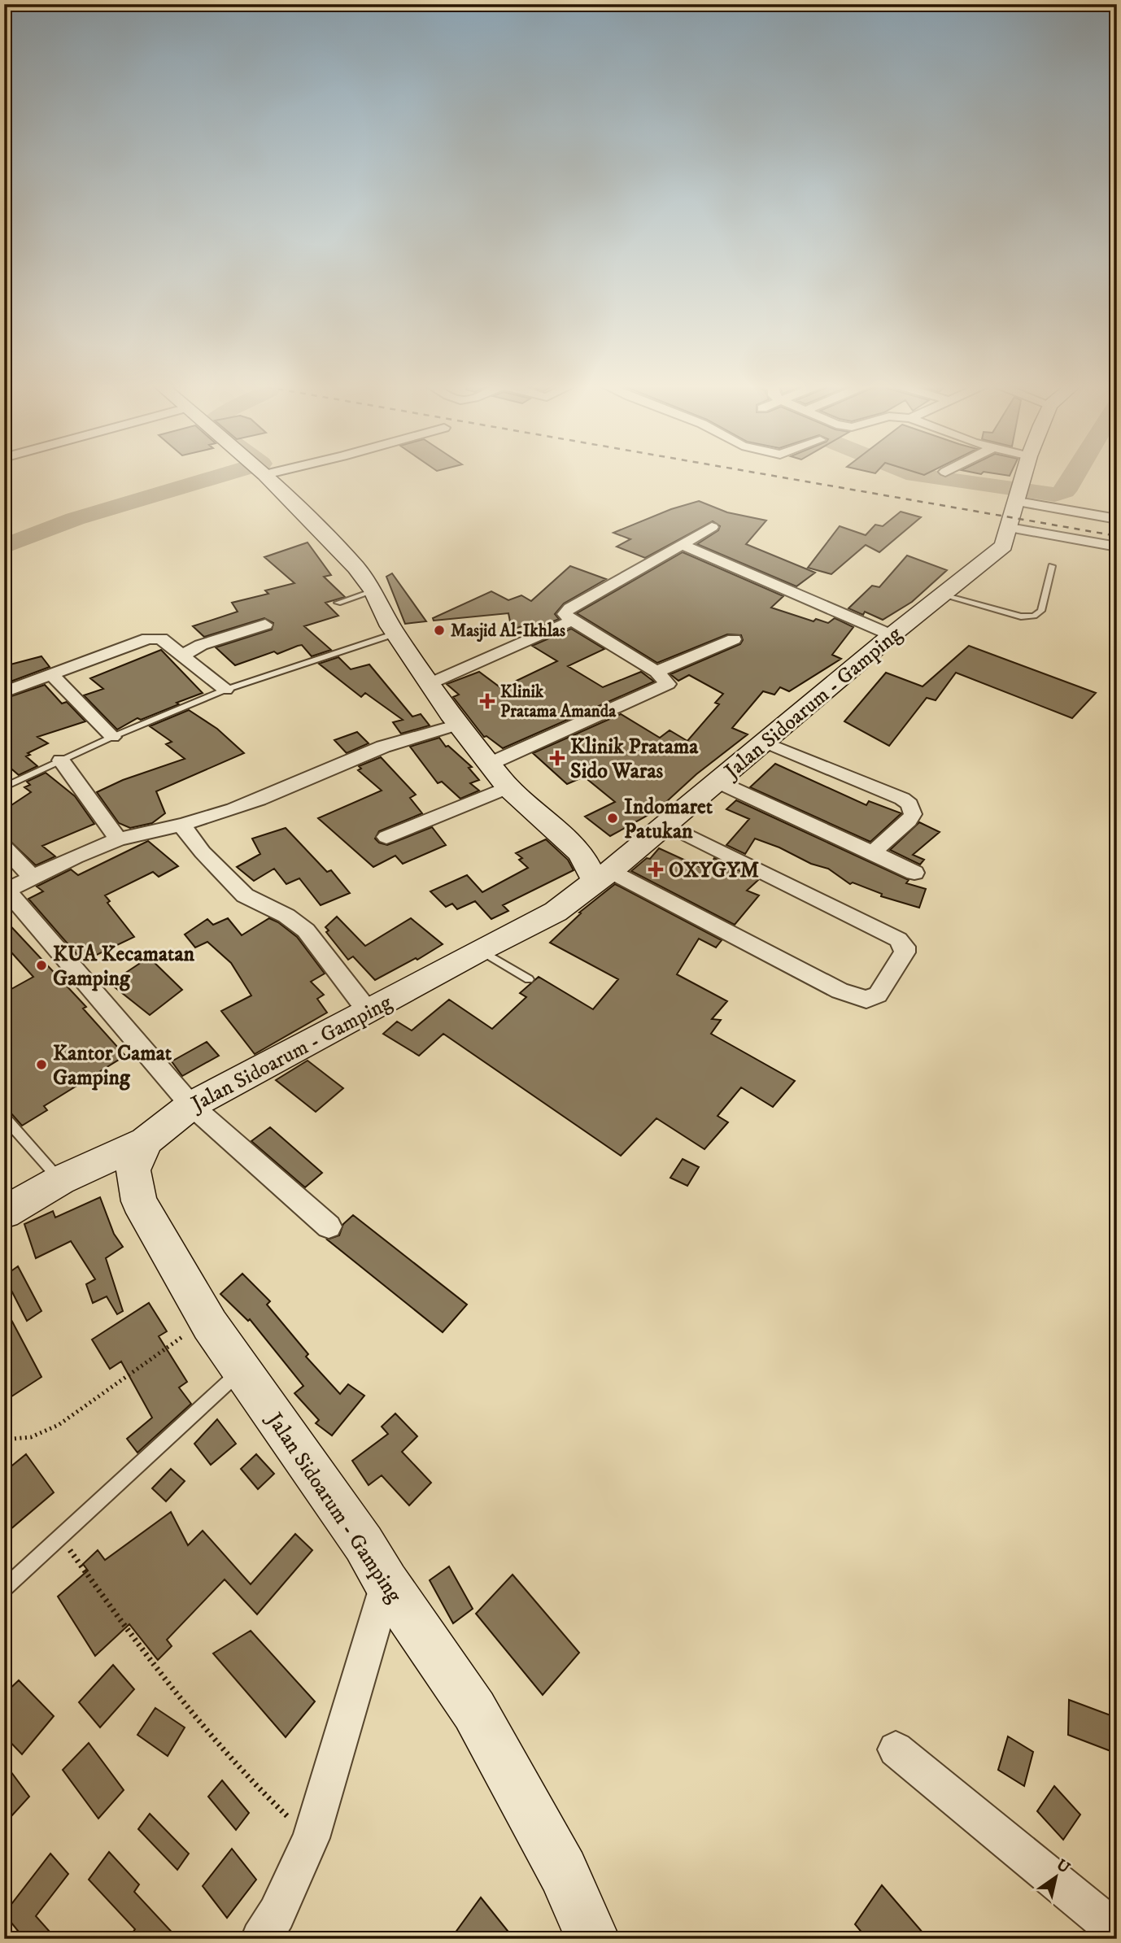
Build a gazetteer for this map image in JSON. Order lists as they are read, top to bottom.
{
  "streets": {
    "main road": ["Jalan Sidoarum - Gamping"]
  },
  "places": {
    "other": [
      "Masjid Al-Ikhlas",
      "Indomaret Patukan",
      "KUA Kecamatan Gamping",
      "Kantor Camat Gamping"
    ],
    "health": ["Klinik Pratama Amanda", "Klinik Pratama Sido Waras", "OXYGYM"]
  },
  "north": "top right"
}
